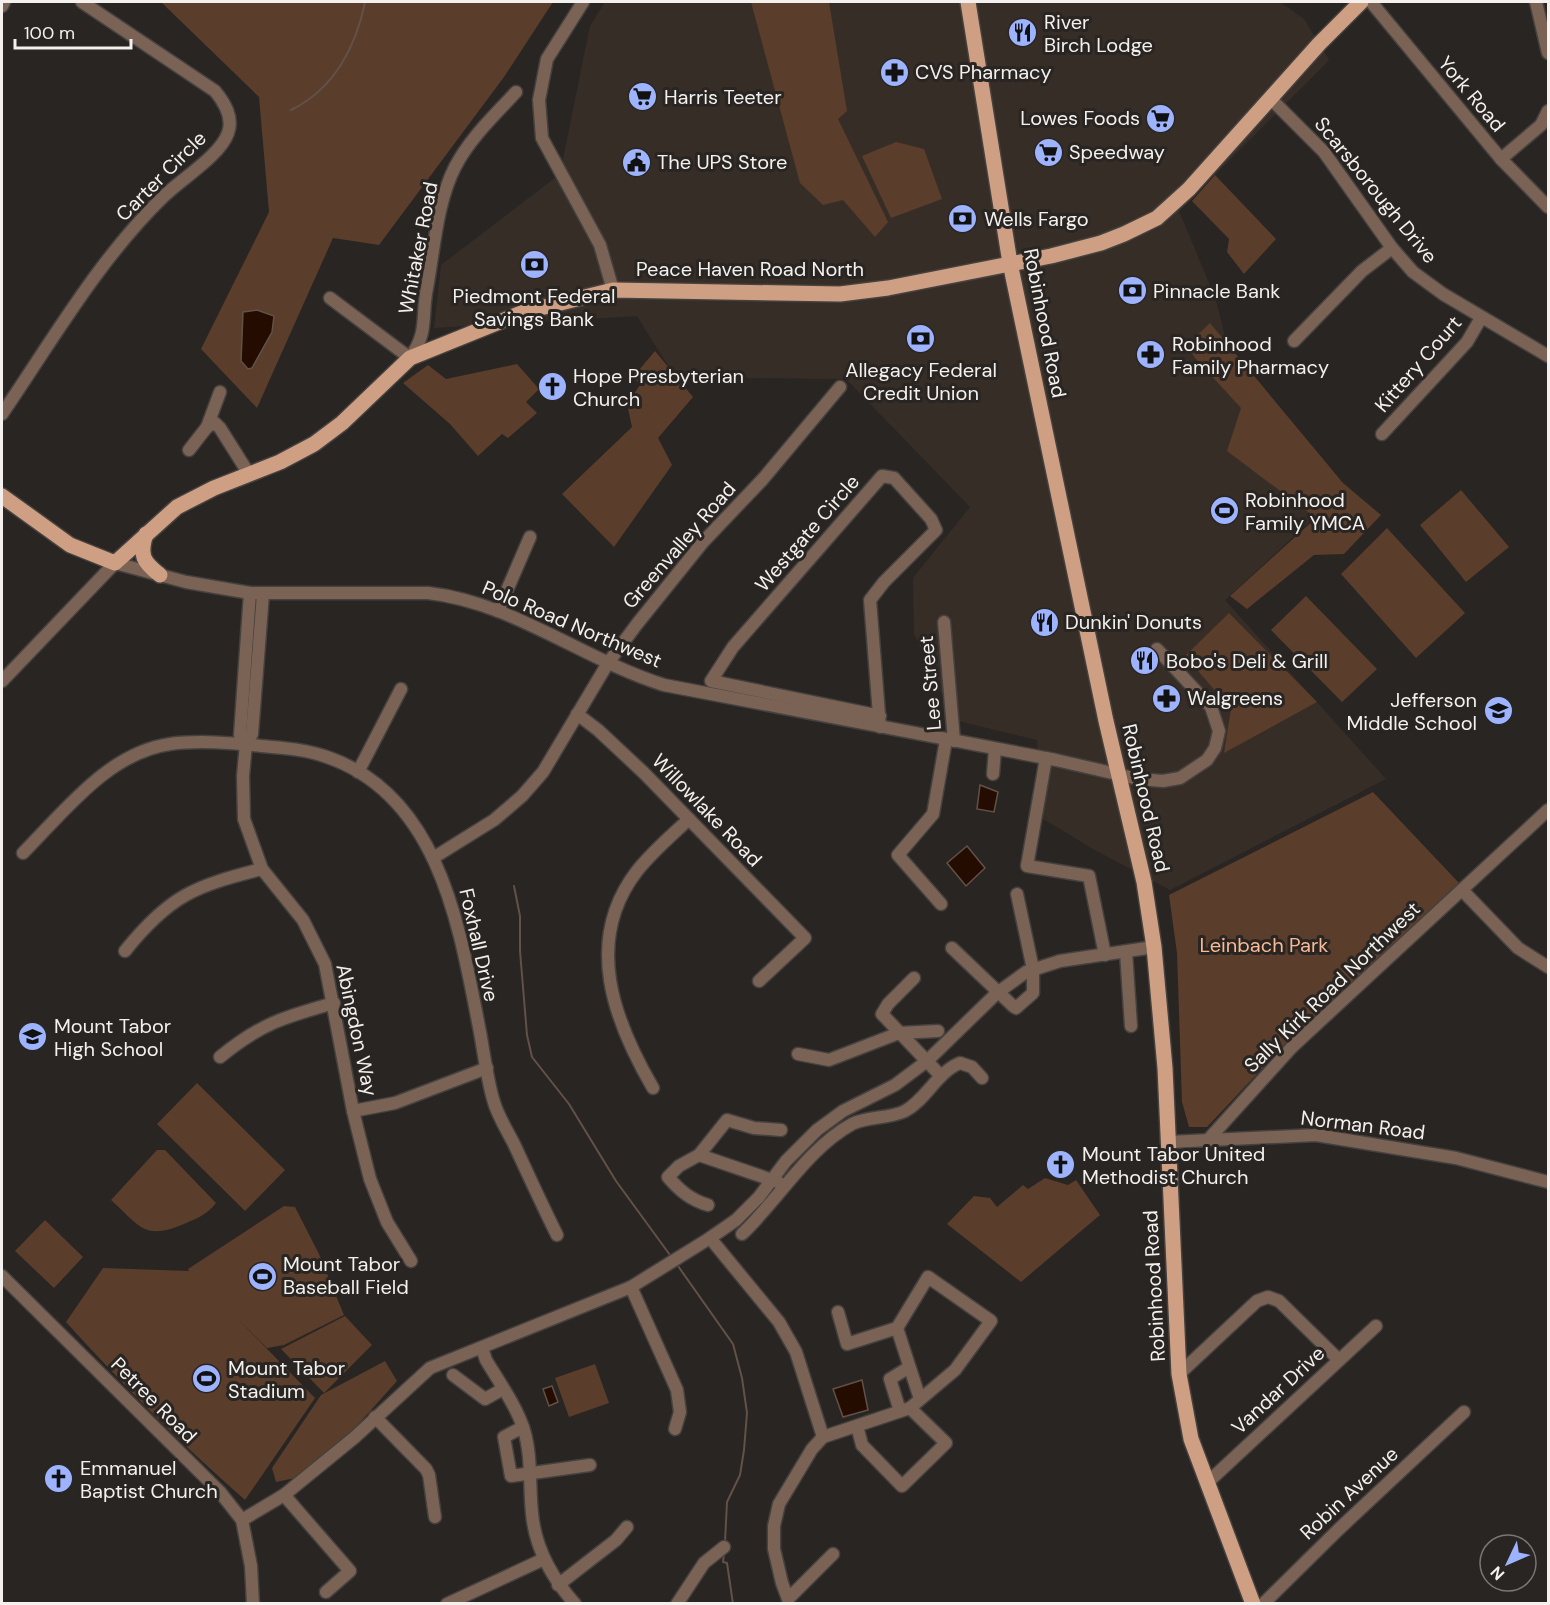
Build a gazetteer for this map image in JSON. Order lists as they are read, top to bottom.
{
  "streets": {
    "main road": ["Peace Haven Road North", "Robinhood Road"],
    "street": [
      "York Road",
      "Carter Circle",
      "Scarsborough Drive",
      "Whitaker Road",
      "Kittery Court",
      "Westgate Circle",
      "Greenvalley Road",
      "Polo Road Northwest",
      "Lee Street",
      "Willowlake Road",
      "Foxhall Drive",
      "Sally Kirk Road Northwest",
      "Abingdon Way",
      "Norman Road",
      "Vandar Drive",
      "Petree Road",
      "Robin Avenue"
    ]
  },
  "crossings": [
    ["Scarsborough Drive", "Peace Haven Road North"],
    ["Scarsborough Drive", "Kittery Court"],
    ["Whitaker Road", "Peace Haven Road North"],
    ["Peace Haven Road North", "Robinhood Road"],
    ["Peace Haven Road North", "Polo Road Northwest"],
    ["Robinhood Road", "Polo Road Northwest"],
    ["Robinhood Road", "Norman Road"],
    ["Robinhood Road", "Vandar Drive"],
    ["Westgate Circle", "Polo Road Northwest"],
    ["Greenvalley Road", "Polo Road Northwest"],
    ["Greenvalley Road", "Willowlake Road"],
    ["Greenvalley Road", "Foxhall Drive"],
    ["Polo Road Northwest", "Lee Street"],
    ["Polo Road Northwest", "Abingdon Way"],
    ["Foxhall Drive", "Abingdon Way"],
    ["Sally Kirk Road Northwest", "Norman Road"]
  ],
  "parks": ["Leinbach Park"],
  "places": {
    "restaurant": ["River Birch Lodge", "Dunkin' Donuts", "Bobo's Deli & Grill"],
    "pharmacy": ["CVS Pharmacy", "Robinhood Family Pharmacy", "Walgreens"],
    "supermarket": ["Harris Teeter", "Lowes Foods", "Speedway"],
    "public building": ["The UPS Store"],
    "bank": [
      "Wells Fargo",
      "Piedmont Federal Savings Bank",
      "Pinnacle Bank",
      "Allegacy Federal Credit Union"
    ],
    "church": ["Hope Presbyterian Church", "Mount Tabor United Methodist Church", "Emmanuel Baptist Church"],
    "sports": ["Robinhood Family YMCA", "Mount Tabor Baseball Field", "Mount Tabor Stadium"],
    "school or university": ["Jefferson Middle School", "Mount Tabor High School"]
  },
  "scale_bar": "100 m",
  "north": "bottom left"
}
